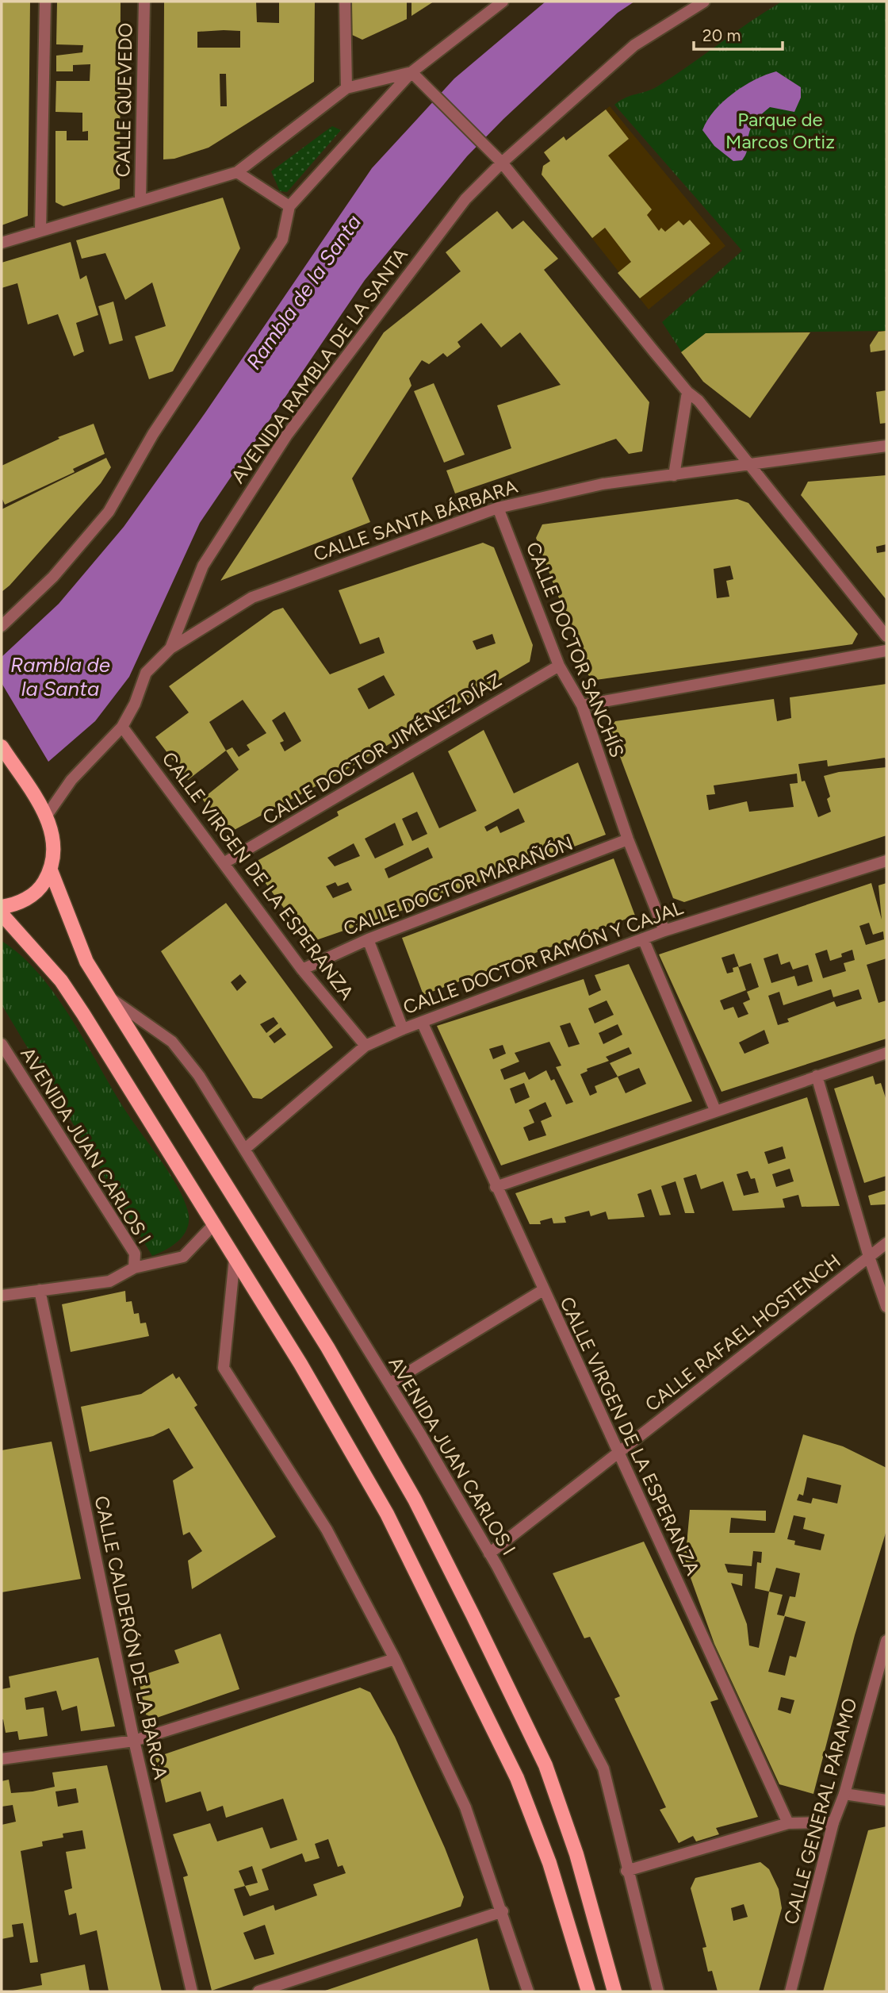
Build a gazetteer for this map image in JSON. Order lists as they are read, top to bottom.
{
  "streets": {
    "street": [
      "CALLE QUEVEDO",
      "AVENIDA RAMBLA DE LA SANTA",
      "CALLE SANTA BÁRBARA",
      "CALLE DOCTOR SANCHÍS",
      "CALLE DOCTOR JIMÉNEZ DÍAZ",
      "CALLE VIRGEN DE LA ESPERANZA",
      "CALLE DOCTOR MARAÑÓN",
      "CALLE DOCTOR RAMÓN Y CAJAL",
      "AVENIDA JUAN CARLOS I",
      "CALLE RAFAEL HOSTENCH",
      "CALLE CALDERÓN DE LA BARCA",
      "CALLE GENERAL PÁRAMO"
    ]
  },
  "crossings": [
    ["AVENIDA RAMBLA DE LA SANTA", "CALLE SANTA BÁRBARA"],
    ["AVENIDA RAMBLA DE LA SANTA", "CALLE VIRGEN DE LA ESPERANZA"],
    ["CALLE SANTA BÁRBARA", "CALLE DOCTOR SANCHÍS"],
    ["CALLE DOCTOR SANCHÍS", "CALLE DOCTOR JIMÉNEZ DÍAZ"],
    ["CALLE DOCTOR SANCHÍS", "CALLE DOCTOR MARAÑÓN"],
    ["CALLE DOCTOR SANCHÍS", "CALLE DOCTOR RAMÓN Y CAJAL"],
    ["CALLE DOCTOR JIMÉNEZ DÍAZ", "CALLE VIRGEN DE LA ESPERANZA"],
    ["CALLE VIRGEN DE LA ESPERANZA", "CALLE DOCTOR MARAÑÓN"],
    ["CALLE VIRGEN DE LA ESPERANZA", "CALLE DOCTOR RAMÓN Y CAJAL"],
    ["CALLE VIRGEN DE LA ESPERANZA", "CALLE RAFAEL HOSTENCH"],
    ["CALLE DOCTOR RAMÓN Y CAJAL", "AVENIDA JUAN CARLOS I"],
    ["AVENIDA JUAN CARLOS I", "CALLE RAFAEL HOSTENCH"]
  ],
  "water": ["Rambla de la Santa"],
  "parks": ["Parque de Marcos Ortiz"],
  "scale_bar": "20 m"
}
